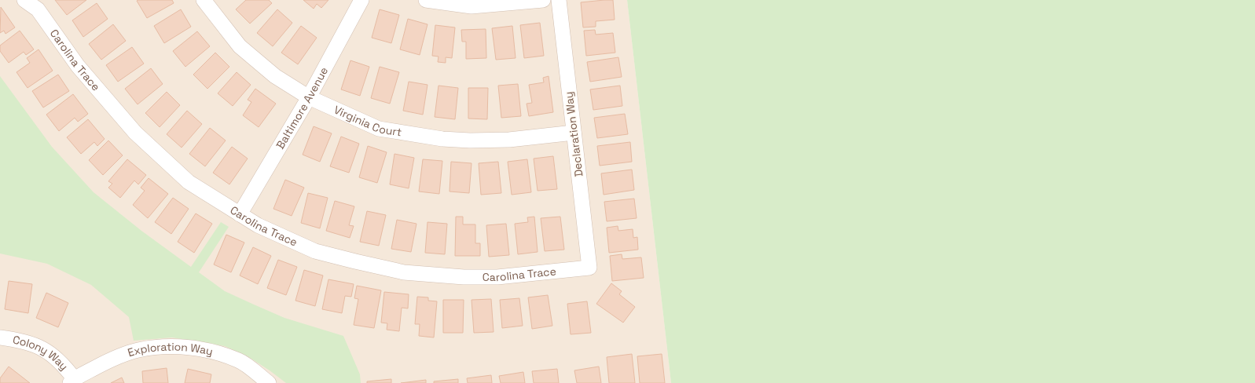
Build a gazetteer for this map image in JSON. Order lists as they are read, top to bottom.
{
  "streets": {
    "street": [
      "Carolina Trace",
      "Baltimore Avenue",
      "Virginia Court",
      "Declaration Way",
      "Exploration Way",
      "Colony Way"
    ]
  },
  "crossings": [
    ["Carolina Trace", "Baltimore Avenue"],
    ["Carolina Trace", "Declaration Way"],
    ["Baltimore Avenue", "Virginia Court"],
    ["Virginia Court", "Declaration Way"],
    ["Exploration Way", "Colony Way"]
  ]
}
